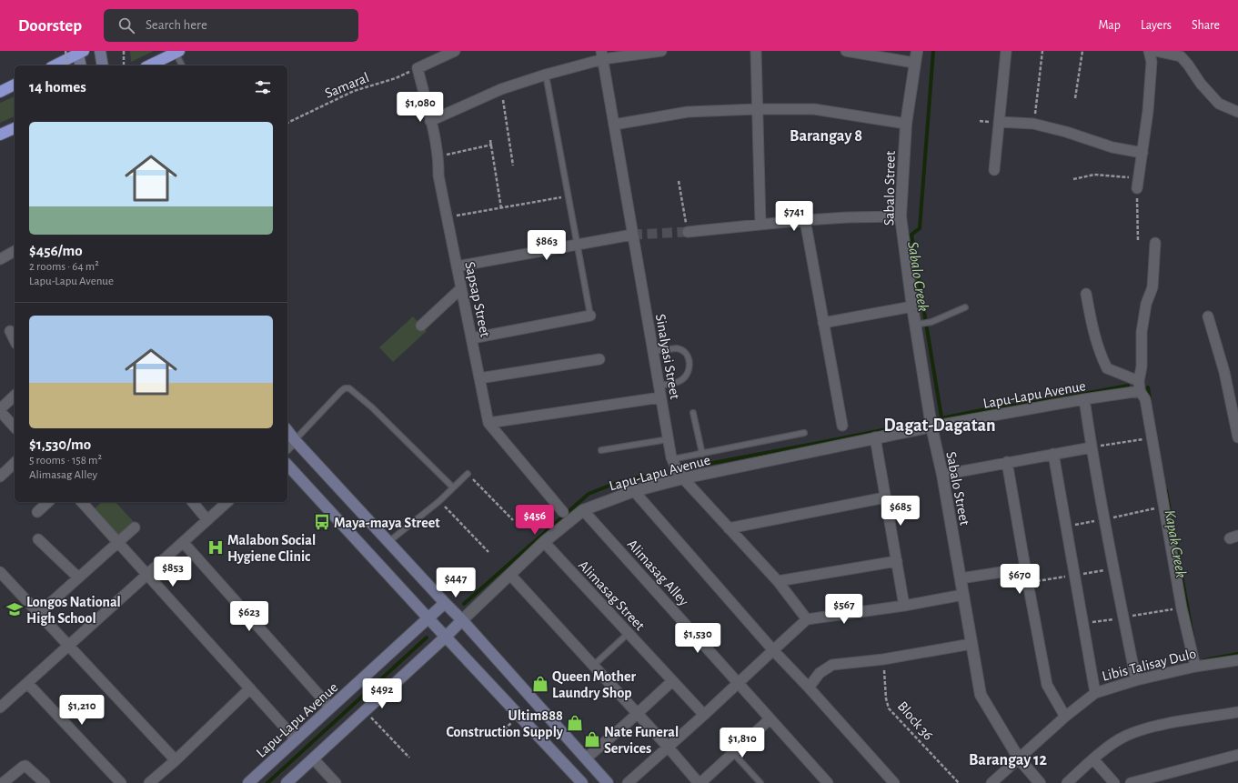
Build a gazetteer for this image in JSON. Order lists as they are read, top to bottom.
{
  "streets": {
    "main road": ["Lapu-Lapu Avenue"],
    "street": [
      "Sabalo Street",
      "Sapsap Street",
      "Sinalyasi Street",
      "Alimasag Alley",
      "Alimasag Street",
      "Libis Talisay Dulo"
    ],
    "path": ["Samaral", "Block 36"]
  },
  "crossings": [
    ["Samaral", "Sapsap Street"],
    ["Sabalo Street", "Lapu-Lapu Avenue"],
    ["Sabalo Street", "Libis Talisay Dulo"],
    ["Sinalyasi Street", "Lapu-Lapu Avenue"],
    ["Lapu-Lapu Avenue", "Alimasag Alley"],
    ["Lapu-Lapu Avenue", "Alimasag Street"]
  ],
  "districts": ["Barangay 8", "Dagat-Dagatan", "Barangay 12"],
  "water": ["Sabalo Creek", "Kapak Creek"],
  "places": {
    "bus stop": ["Maya-maya Street"],
    "hospital": ["Malabon Social Hygiene Clinic"],
    "school or university": ["Longos National High School"],
    "shop": ["Queen Mother Laundry Shop", "Ultim888 Construction Supply", "Nate Funeral Services"]
  },
  "page": {
    "header": "Doorstep",
    "search": "Search here",
    "nav": ["Map", "Layers", "Share"],
    "heading": "14 homes",
    "price": [
      "$1,080",
      "$741",
      "$863",
      "$685",
      "$456",
      "$853",
      "$670",
      "$447",
      "$567",
      "$623",
      "$1,530",
      "$492",
      "$1,210",
      "$1,810"
    ],
    "list": [
      {
        "name": "$456/mo",
        "note": "2 rooms · 64 m² · Lapu-Lapu Avenue"
      },
      {
        "name": "$1,530/mo",
        "note": "5 rooms · 158 m² · Alimasag Alley"
      }
    ]
  }
}
